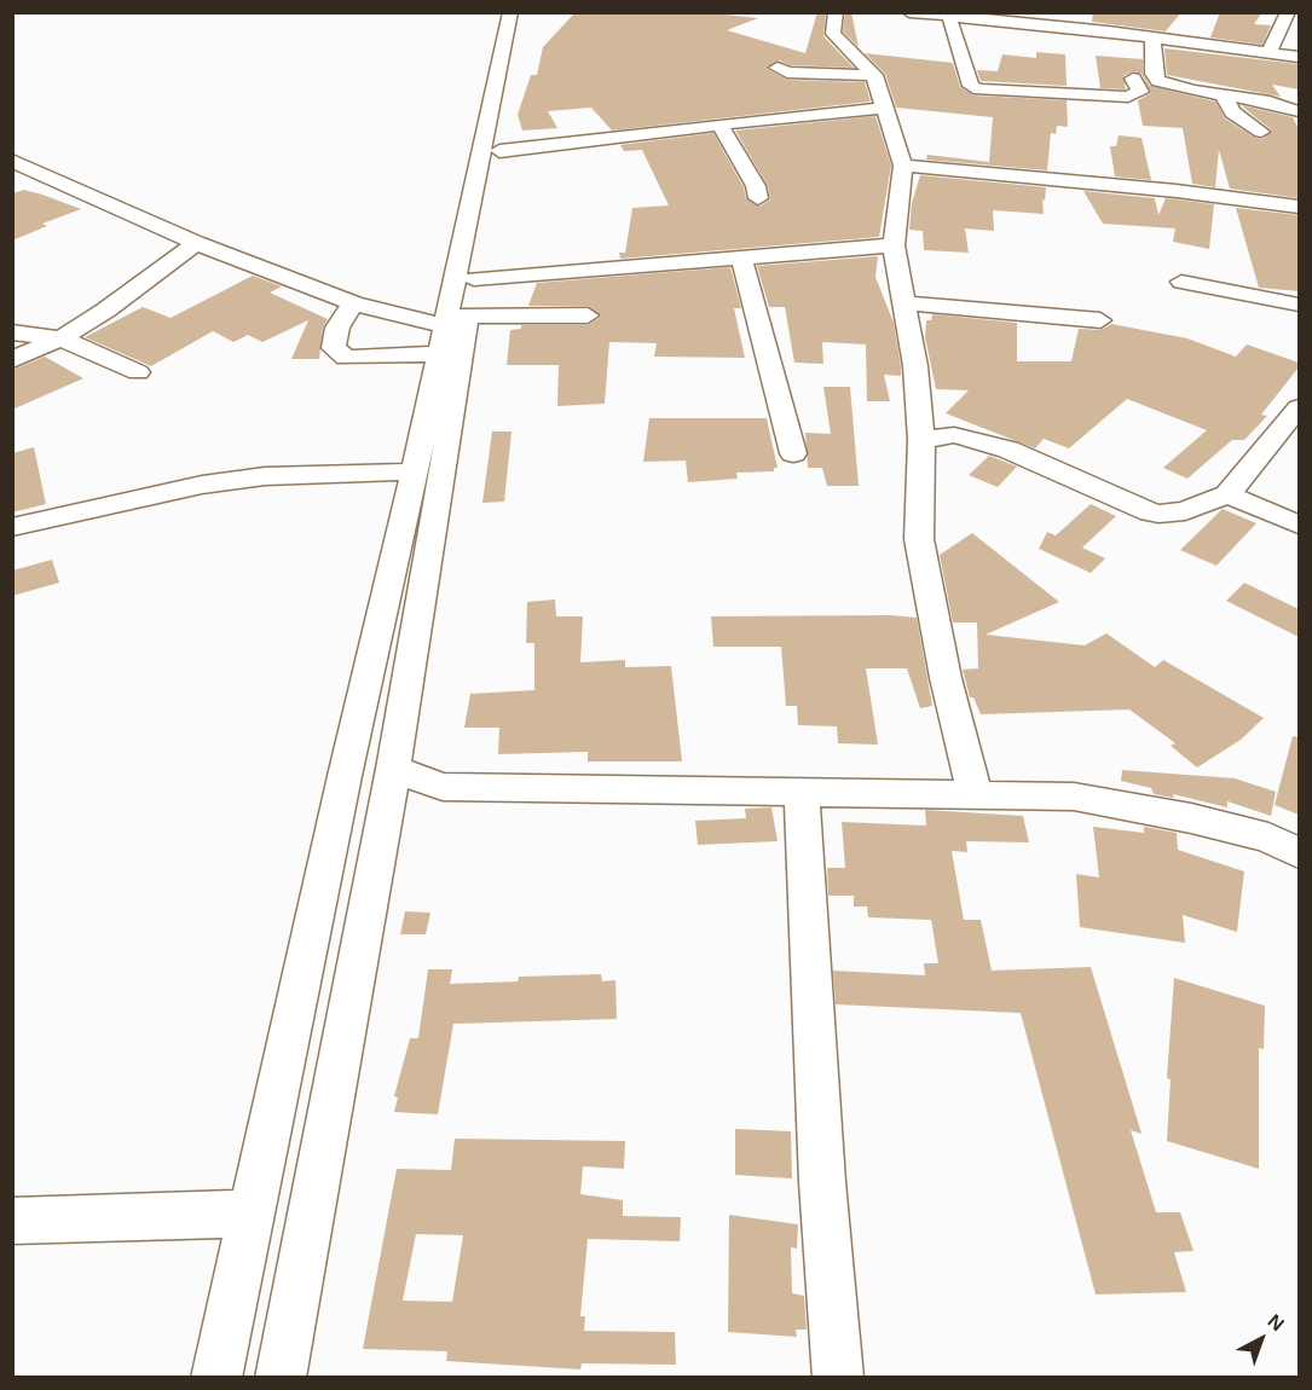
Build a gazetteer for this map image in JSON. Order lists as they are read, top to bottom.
{
  "north": "top right"
}
